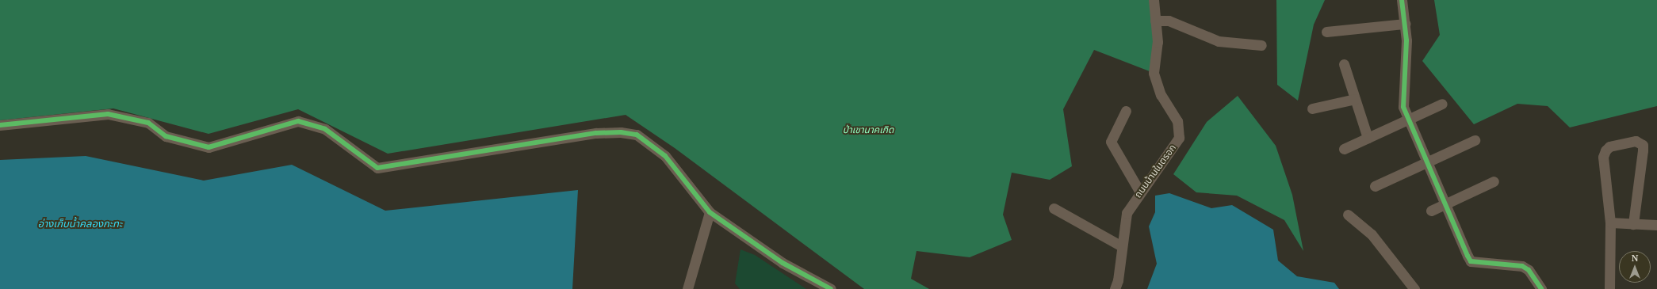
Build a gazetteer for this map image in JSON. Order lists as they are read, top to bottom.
{
  "streets": {
    "street": ["ถนนบ้านในตรอก"]
  },
  "water": ["อ่างเก็บน้ำคลองกะทะ"],
  "parks": ["ป่าเขานาคเกิด"],
  "north": "top"
}
